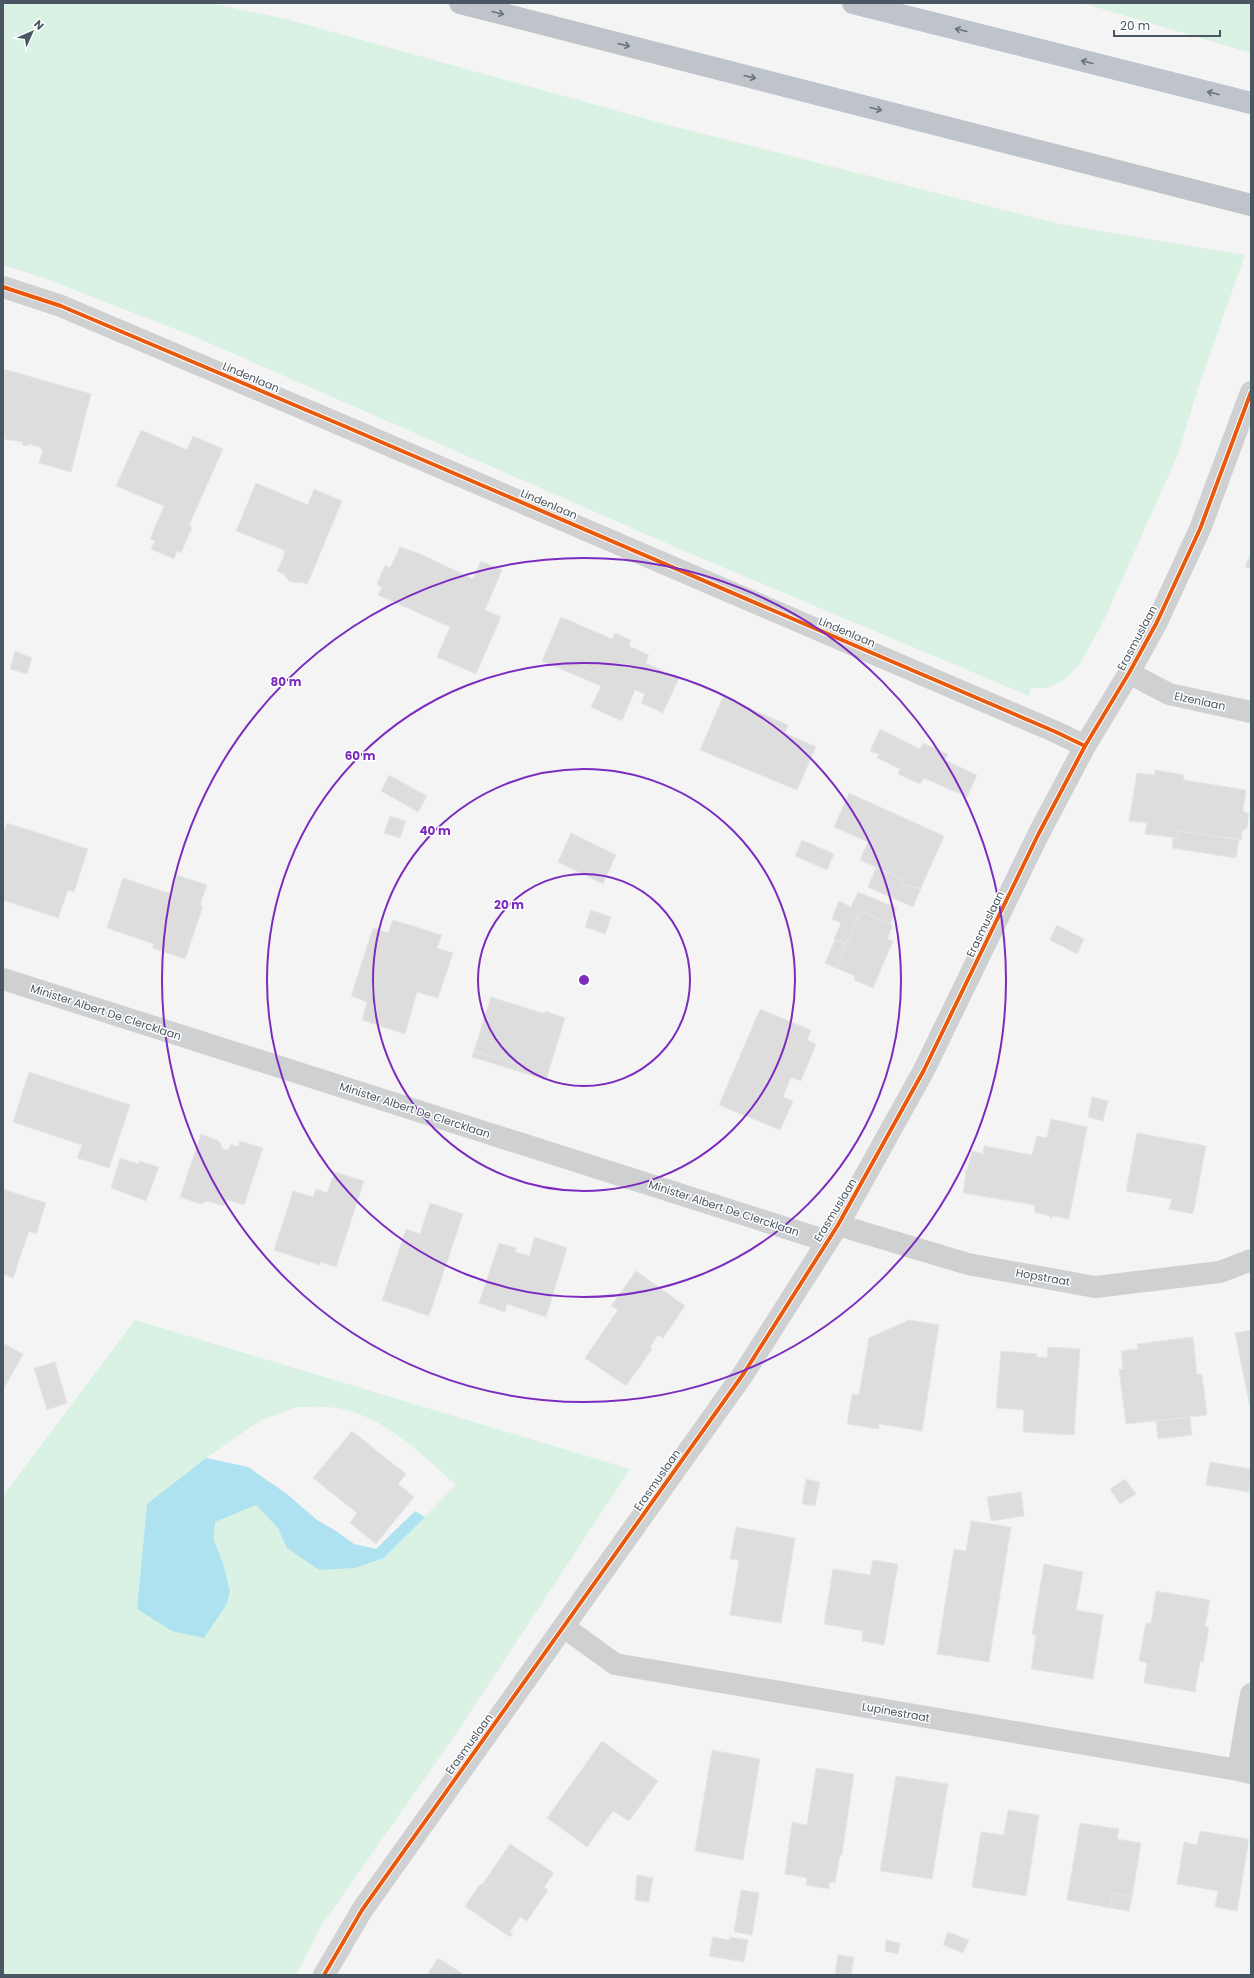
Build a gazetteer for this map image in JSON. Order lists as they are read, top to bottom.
{
  "streets": {
    "street": [
      "Lindenlaan",
      "Erasmuslaan",
      "Elzenlaan",
      "Minister Albert De Clercklaan",
      "Hopstraat",
      "Lupinestraat"
    ]
  },
  "crossings": [
    ["Lindenlaan", "Erasmuslaan"],
    ["Erasmuslaan", "Elzenlaan"],
    ["Erasmuslaan", "Minister Albert De Clercklaan"],
    ["Erasmuslaan", "Hopstraat"],
    ["Erasmuslaan", "Lupinestraat"],
    ["Minister Albert De Clercklaan", "Hopstraat"]
  ],
  "scale_bar": "20 m",
  "north": "top right",
  "rings": [
    "80 m",
    "60 m",
    "40 m",
    "20 m"
  ]
}
